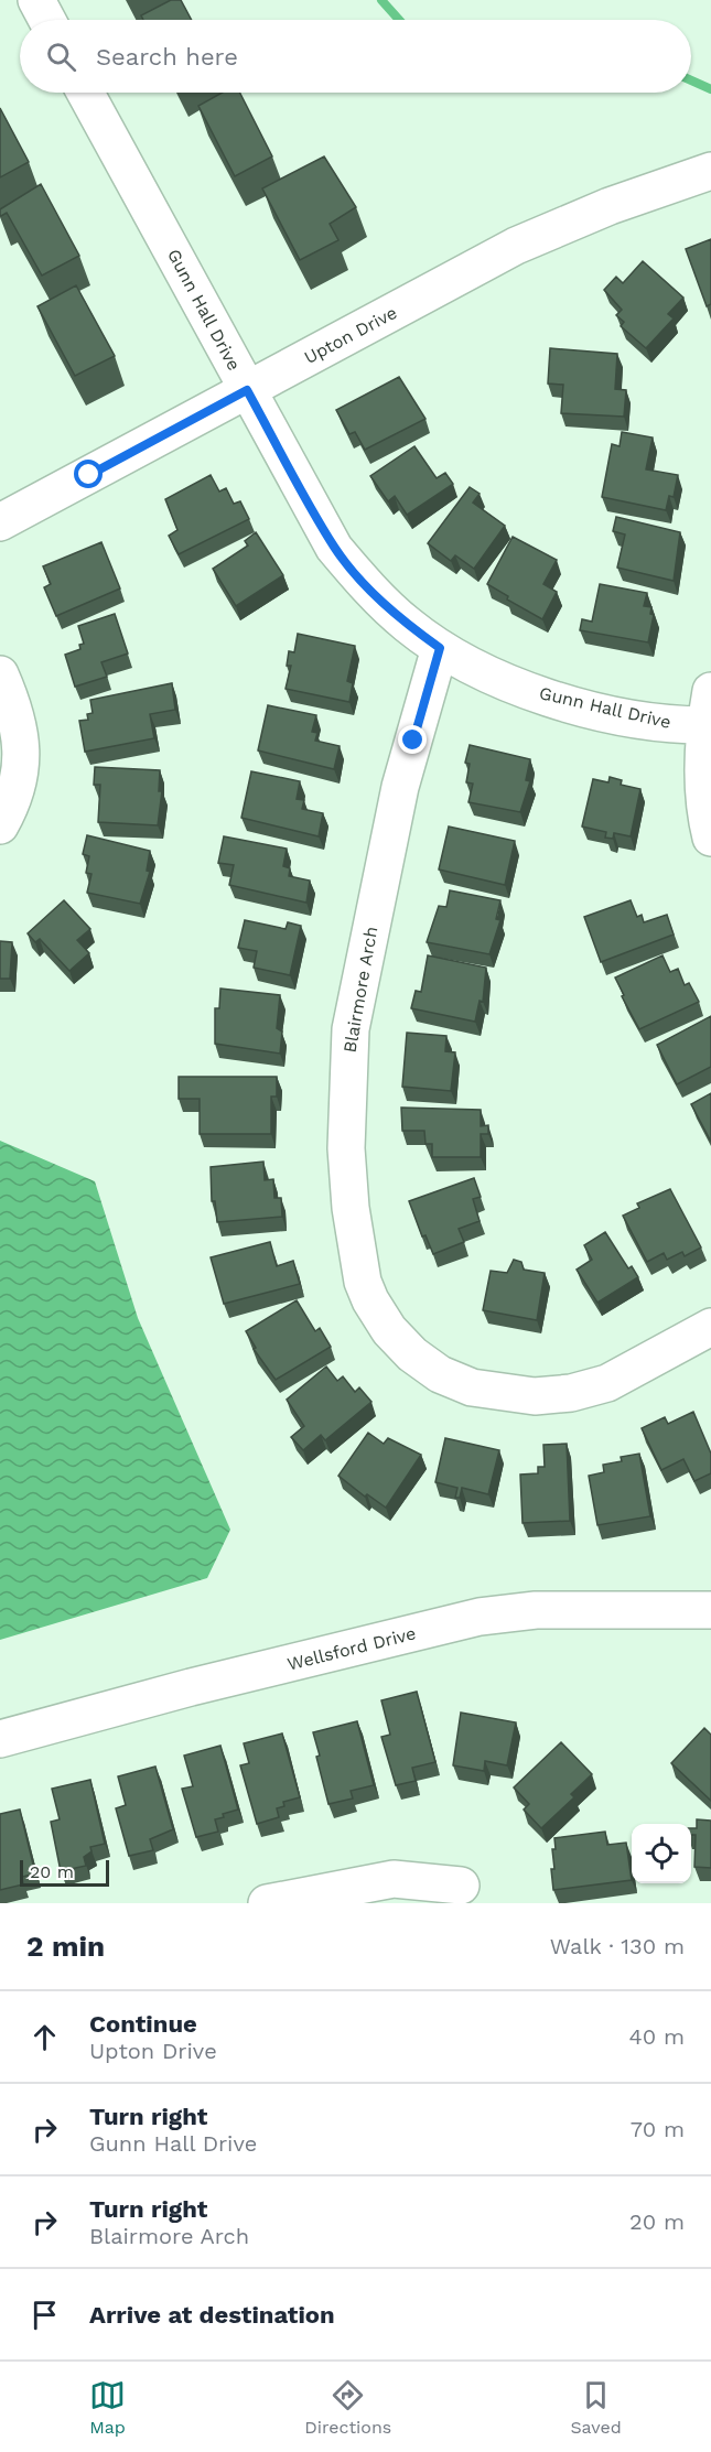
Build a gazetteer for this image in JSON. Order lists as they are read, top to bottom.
{
  "streets": {
    "street": [
      "Gunn Hall Drive",
      "Upton Drive",
      "Blairmore Arch",
      "Wellsford Drive"
    ]
  },
  "crossings": [
    ["Gunn Hall Drive", "Upton Drive"],
    ["Gunn Hall Drive", "Blairmore Arch"]
  ],
  "scale_bar": "20 m",
  "page": {
    "search": "Search here",
    "scale": "20 m",
    "heading": ["2 min", "Walk · 130 m"],
    "list": [
      ["Continue", "Upton Drive", "40 m"],
      ["Turn right", "Gunn Hall Drive", "70 m"],
      ["Turn right", "Blairmore Arch", "20 m"],
      "Arrive at destination"
    ],
    "nav": ["Map", "Directions", "Saved"]
  }
}
